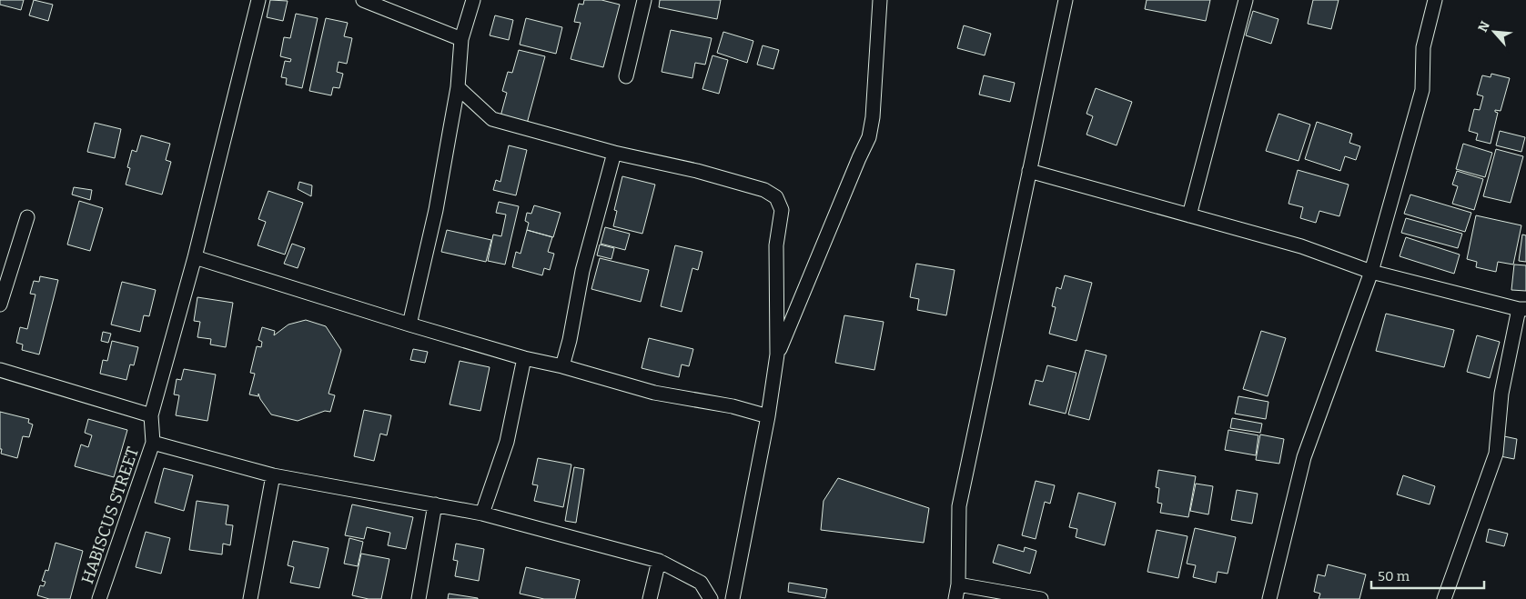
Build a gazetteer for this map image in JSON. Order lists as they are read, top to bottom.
{
  "streets": {
    "street": ["HABISCUS STREET"]
  },
  "scale_bar": "50 m",
  "north": "top left"
}
